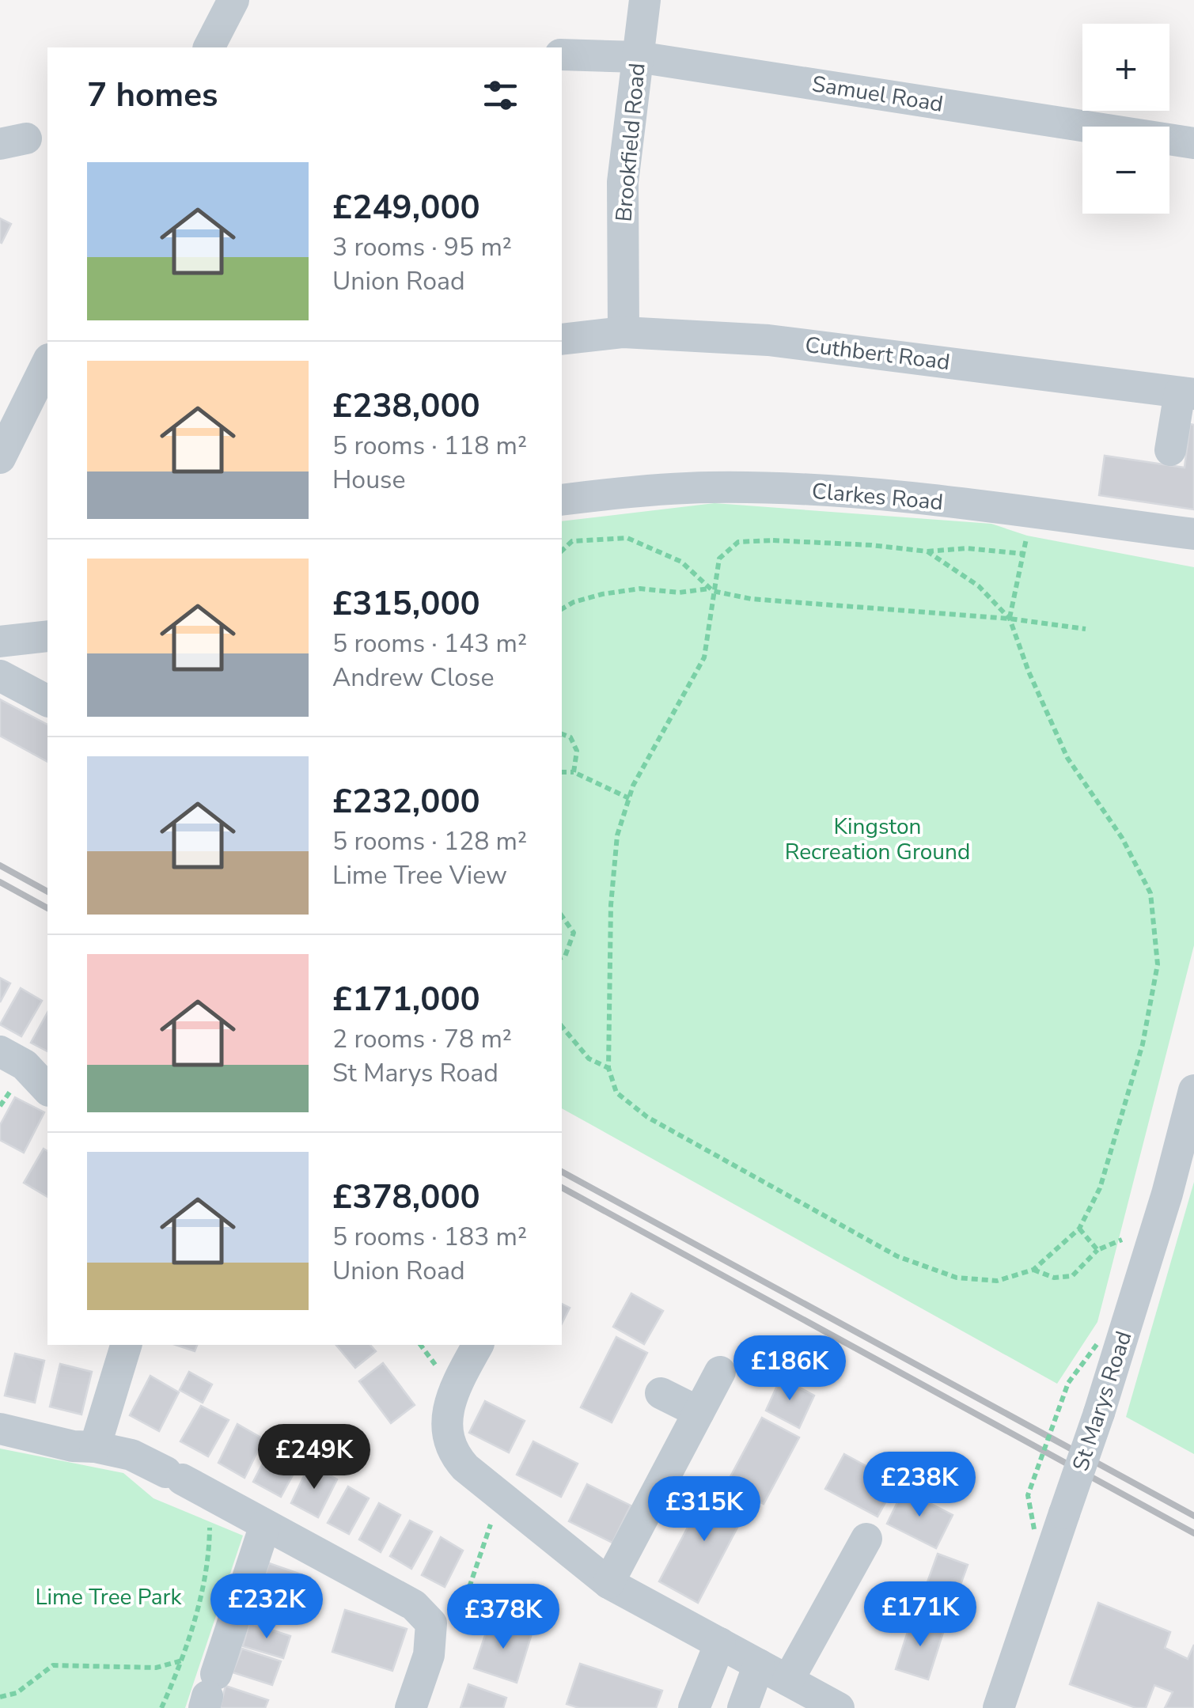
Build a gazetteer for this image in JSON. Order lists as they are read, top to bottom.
{
  "streets": {
    "street": [
      "Samuel Road",
      "Brookfield Road",
      "Cuthbert Road",
      "Clarkes Road",
      "St Marys Road"
    ]
  },
  "crossings": [
    ["Samuel Road", "Brookfield Road"],
    ["Brookfield Road", "Cuthbert Road"]
  ],
  "parks": ["Kingston Recreation Ground", "Lime Tree Park"],
  "page": {
    "map_buttons": ["+", "−"],
    "heading": "7 homes",
    "list": [
      {
        "name": "£249,000",
        "note": "3 rooms · 95 m² · Union Road"
      },
      {
        "name": "£238,000",
        "note": "5 rooms · 118 m² · House"
      },
      {
        "name": "£315,000",
        "note": "5 rooms · 143 m² · Andrew Close"
      },
      {
        "name": "£232,000",
        "note": "5 rooms · 128 m² · Lime Tree View"
      },
      {
        "name": "£171,000",
        "note": "2 rooms · 78 m² · St Marys Road"
      },
      {
        "name": "£378,000",
        "note": "5 rooms · 183 m² · Union Road"
      }
    ],
    "price": [
      "£186K",
      "£249K",
      "£238K",
      "£315K",
      "£232K",
      "£171K",
      "£378K"
    ]
  }
}
